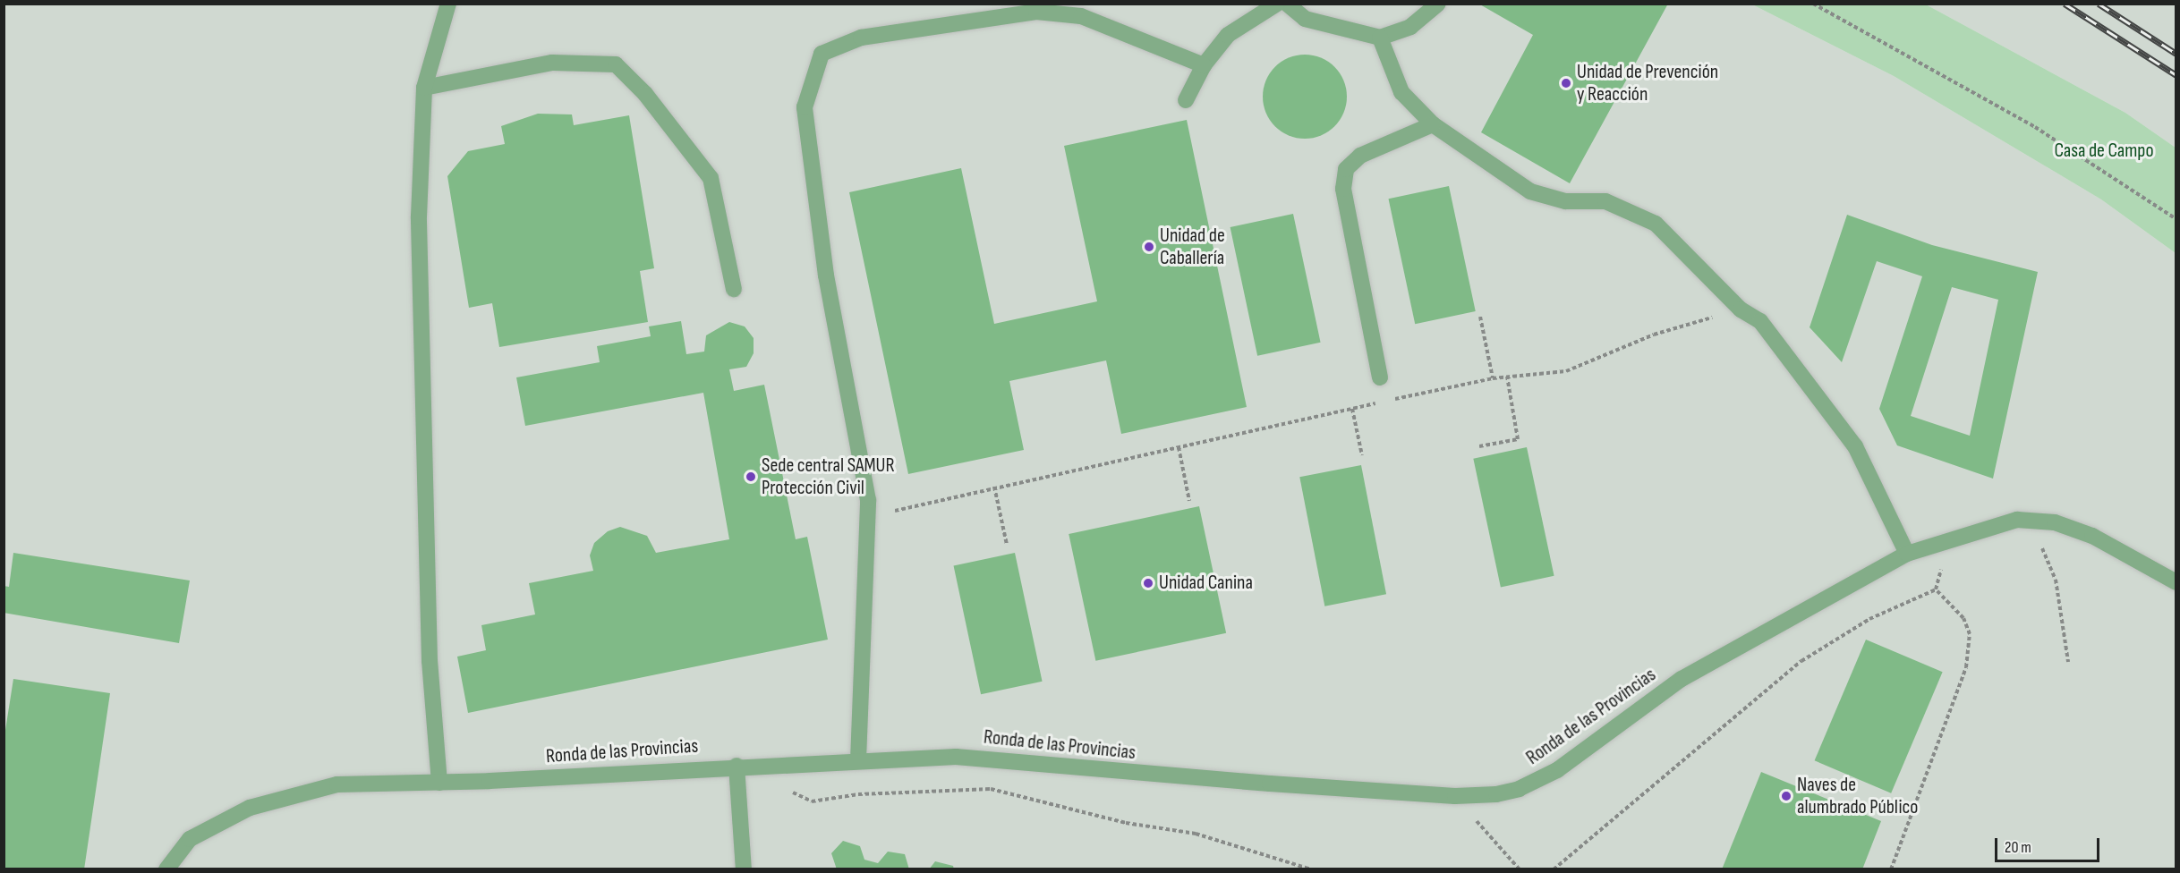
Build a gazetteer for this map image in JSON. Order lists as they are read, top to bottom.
{
  "streets": {
    "street": ["Ronda de las Provincias"]
  },
  "parks": ["Casa de Campo"],
  "places": [
    "Unidad de Prevención y Reacción",
    "Unidad de Caballería",
    "Sede central SAMUR Protección Civil",
    "Unidad Canina",
    "Naves de alumbrado Público"
  ],
  "scale_bar": "20 m"
}
